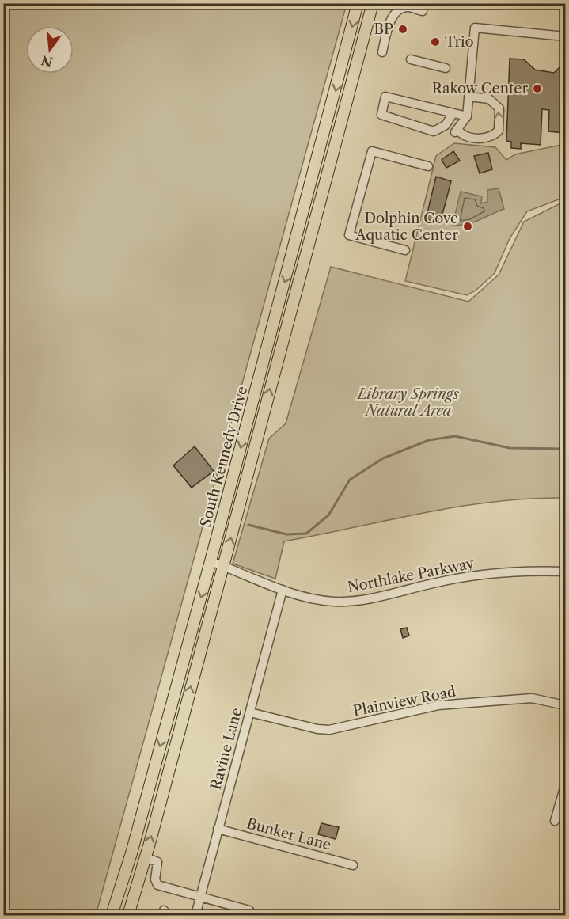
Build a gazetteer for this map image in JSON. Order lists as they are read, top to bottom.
{
  "streets": {
    "main road": ["South Kennedy Drive"],
    "street": [
      "Northlake Parkway",
      "Plainview Road",
      "Ravine Lane",
      "Bunker Lane"
    ]
  },
  "crossings": [
    ["South Kennedy Drive", "Northlake Parkway"],
    ["Northlake Parkway", "Ravine Lane"],
    ["Plainview Road", "Ravine Lane"],
    ["Ravine Lane", "Bunker Lane"]
  ],
  "parks": ["Library Springs Natural Area"],
  "places": [
    "BP",
    "Trio",
    "Rakow Center",
    "Dolphin Cove Aquatic Center"
  ],
  "north": "bottom"
}
